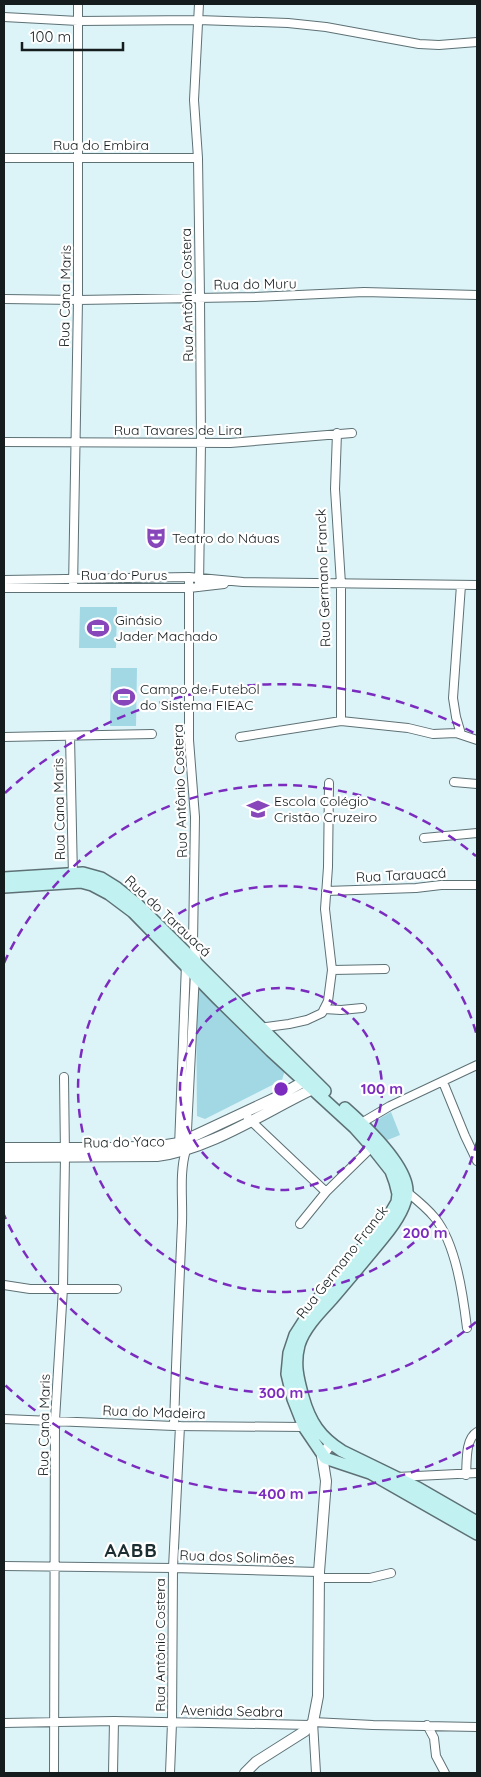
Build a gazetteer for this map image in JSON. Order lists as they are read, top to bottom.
{
  "streets": {
    "main road": ["Rua Germano Franck", "Rua do Tarauacá"],
    "street": [
      "Rua do Embira",
      "Rua do Muru",
      "Rua Antônio Costera",
      "Rua Cana Maris",
      "Rua Tavares de Lira",
      "Rua do Purus",
      "Rua Tarauacá",
      "Rua do Yaco",
      "Rua do Madeira",
      "Rua dos Solimões",
      "Avenida Seabra"
    ]
  },
  "crossings": [
    ["Rua do Embira", "Rua Antônio Costera"],
    ["Rua do Embira", "Rua Cana Maris"],
    ["Rua do Muru", "Rua Antônio Costera"],
    ["Rua do Muru", "Rua Cana Maris"],
    ["Rua Antônio Costera", "Rua Tavares de Lira"],
    ["Rua Antônio Costera", "Rua do Purus"],
    ["Rua Antônio Costera", "Rua do Tarauacá"],
    ["Rua Antônio Costera", "Rua do Yaco"],
    ["Rua Antônio Costera", "Rua do Madeira"],
    ["Rua Antônio Costera", "Rua dos Solimões"],
    ["Rua Antônio Costera", "Avenida Seabra"],
    ["Rua Cana Maris", "Rua Tavares de Lira"],
    ["Rua Cana Maris", "Rua do Purus"],
    ["Rua Cana Maris", "Rua do Tarauacá"],
    ["Rua Cana Maris", "Rua do Yaco"],
    ["Rua Cana Maris", "Rua do Madeira"],
    ["Rua Cana Maris", "Rua dos Solimões"],
    ["Rua Cana Maris", "Avenida Seabra"],
    ["Rua Tavares de Lira", "Rua Germano Franck"],
    ["Rua do Purus", "Rua Germano Franck"],
    ["Rua Germano Franck", "Rua do Tarauacá"],
    ["Rua Germano Franck", "Rua do Yaco"],
    ["Rua Germano Franck", "Rua do Madeira"],
    ["Rua Germano Franck", "Rua dos Solimões"],
    ["Rua Germano Franck", "Avenida Seabra"]
  ],
  "districts": ["AABB"],
  "places": {
    "theatre": ["Teatro do Náuas"],
    "sports": ["Ginásio Jader Machado", "Campo de Futebol do Sistema FIEAC"],
    "school or university": ["Escola Colégio Cristão Cruzeiro"]
  },
  "scale_bar": "100 m",
  "rings": [
    "100 m",
    "200 m",
    "300 m",
    "400 m"
  ]
}
